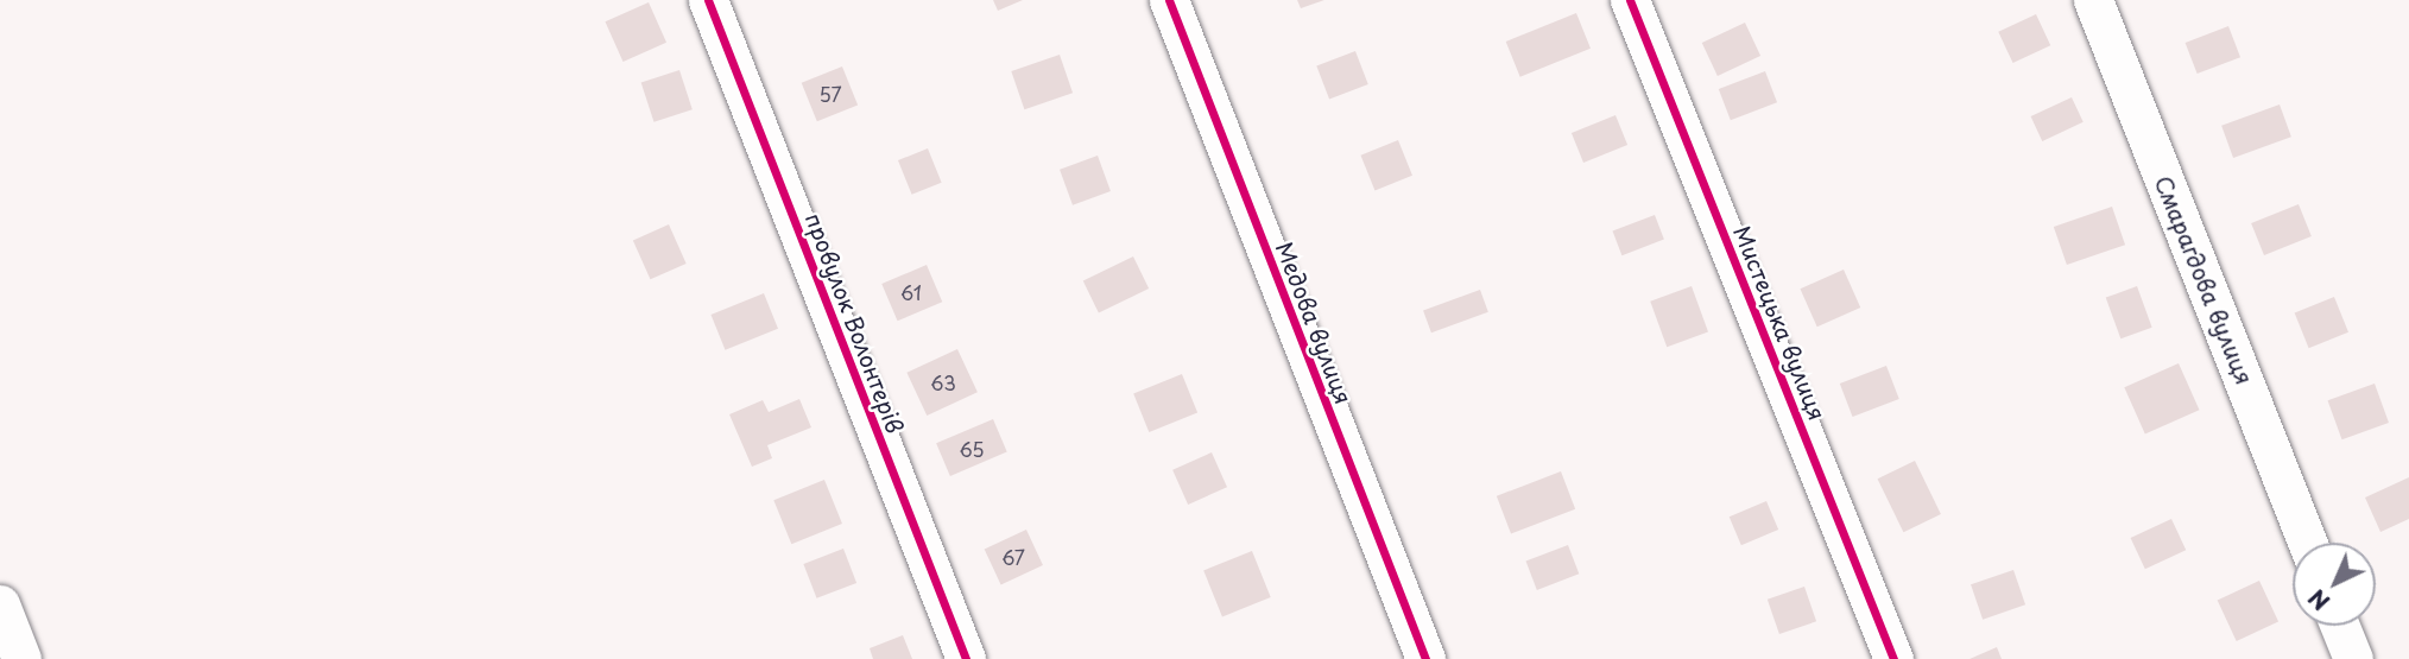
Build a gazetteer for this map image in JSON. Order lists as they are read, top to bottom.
{
  "streets": {
    "street": [
      "Смарагдова вулиця",
      "провулок Волонтерів",
      "Медова вулиця",
      "Мистецька вулиця"
    ]
  },
  "house_numbers": [
    "57",
    "61",
    "63",
    "65",
    "67"
  ],
  "north": "bottom left"
}
